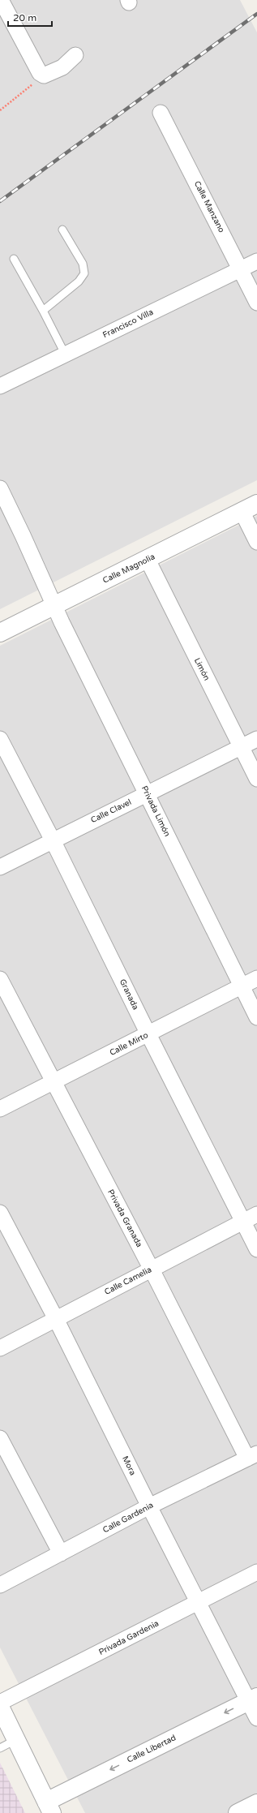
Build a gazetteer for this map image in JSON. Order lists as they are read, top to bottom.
{
  "streets": {
    "street": [
      "Calle Manzano",
      "Francisco Villa",
      "Calle Magnolia",
      "Limón",
      "Calle Clavel",
      "Privada Limón",
      "Granada",
      "Calle Mirto",
      "Privada Granada",
      "Calle Camelia",
      "Mora",
      "Calle Gardenia",
      "Privada Gardenia",
      "Calle Libertad"
    ]
  },
  "crossings": [
    ["Calle Manzano", "Francisco Villa"],
    ["Calle Magnolia", "Limón"],
    ["Calle Magnolia", "Privada Limón"],
    ["Limón", "Calle Clavel"],
    ["Calle Clavel", "Privada Limón"],
    ["Calle Clavel", "Granada"],
    ["Privada Limón", "Calle Mirto"],
    ["Granada", "Calle Mirto"],
    ["Granada", "Calle Camelia"],
    ["Calle Mirto", "Privada Granada"],
    ["Privada Granada", "Calle Camelia"],
    ["Privada Granada", "Calle Gardenia"],
    ["Calle Camelia", "Mora"],
    ["Mora", "Calle Gardenia"],
    ["Mora", "Privada Gardenia"],
    ["Mora", "Calle Libertad"]
  ],
  "one_way": ["Calle Libertad"],
  "scale_bar": "20 m"
}
